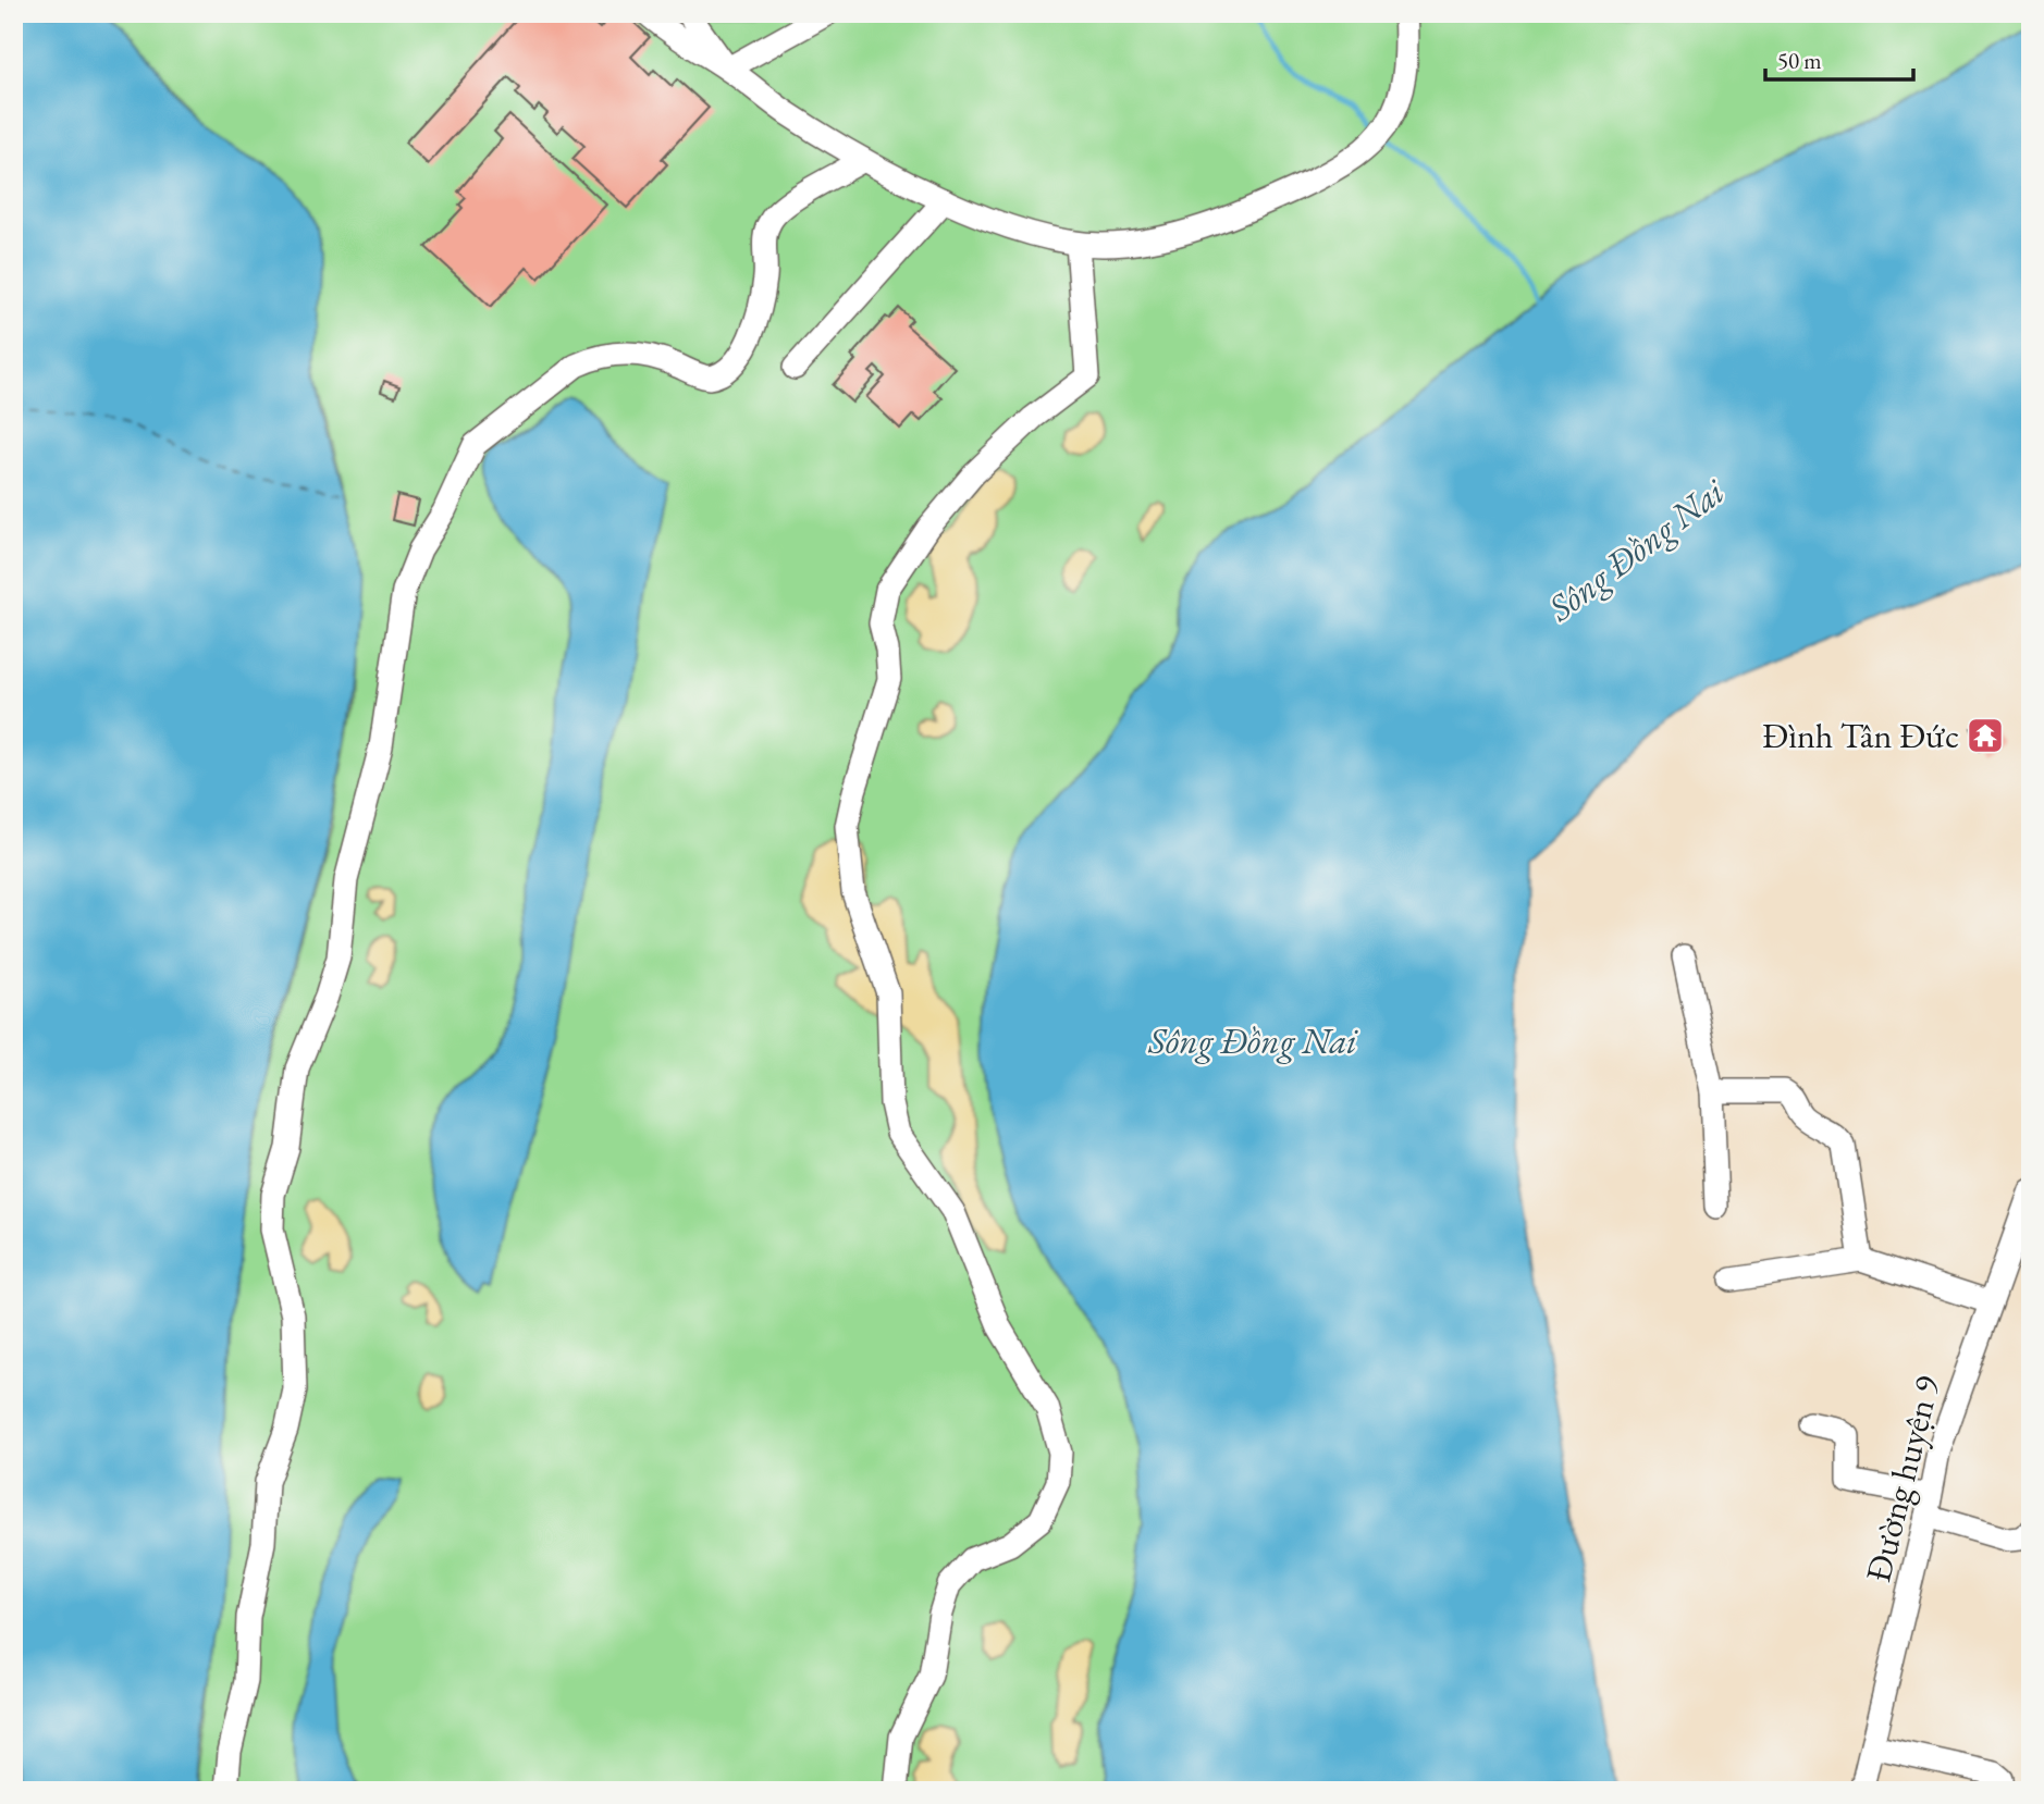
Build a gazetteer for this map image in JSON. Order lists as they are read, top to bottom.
{
  "streets": {
    "street": ["Đường huyện 9"]
  },
  "water": ["Sông Đồng Nai"],
  "places": {
    "temple": ["Đình Tân Đức"]
  },
  "scale_bar": "50 m"
}
